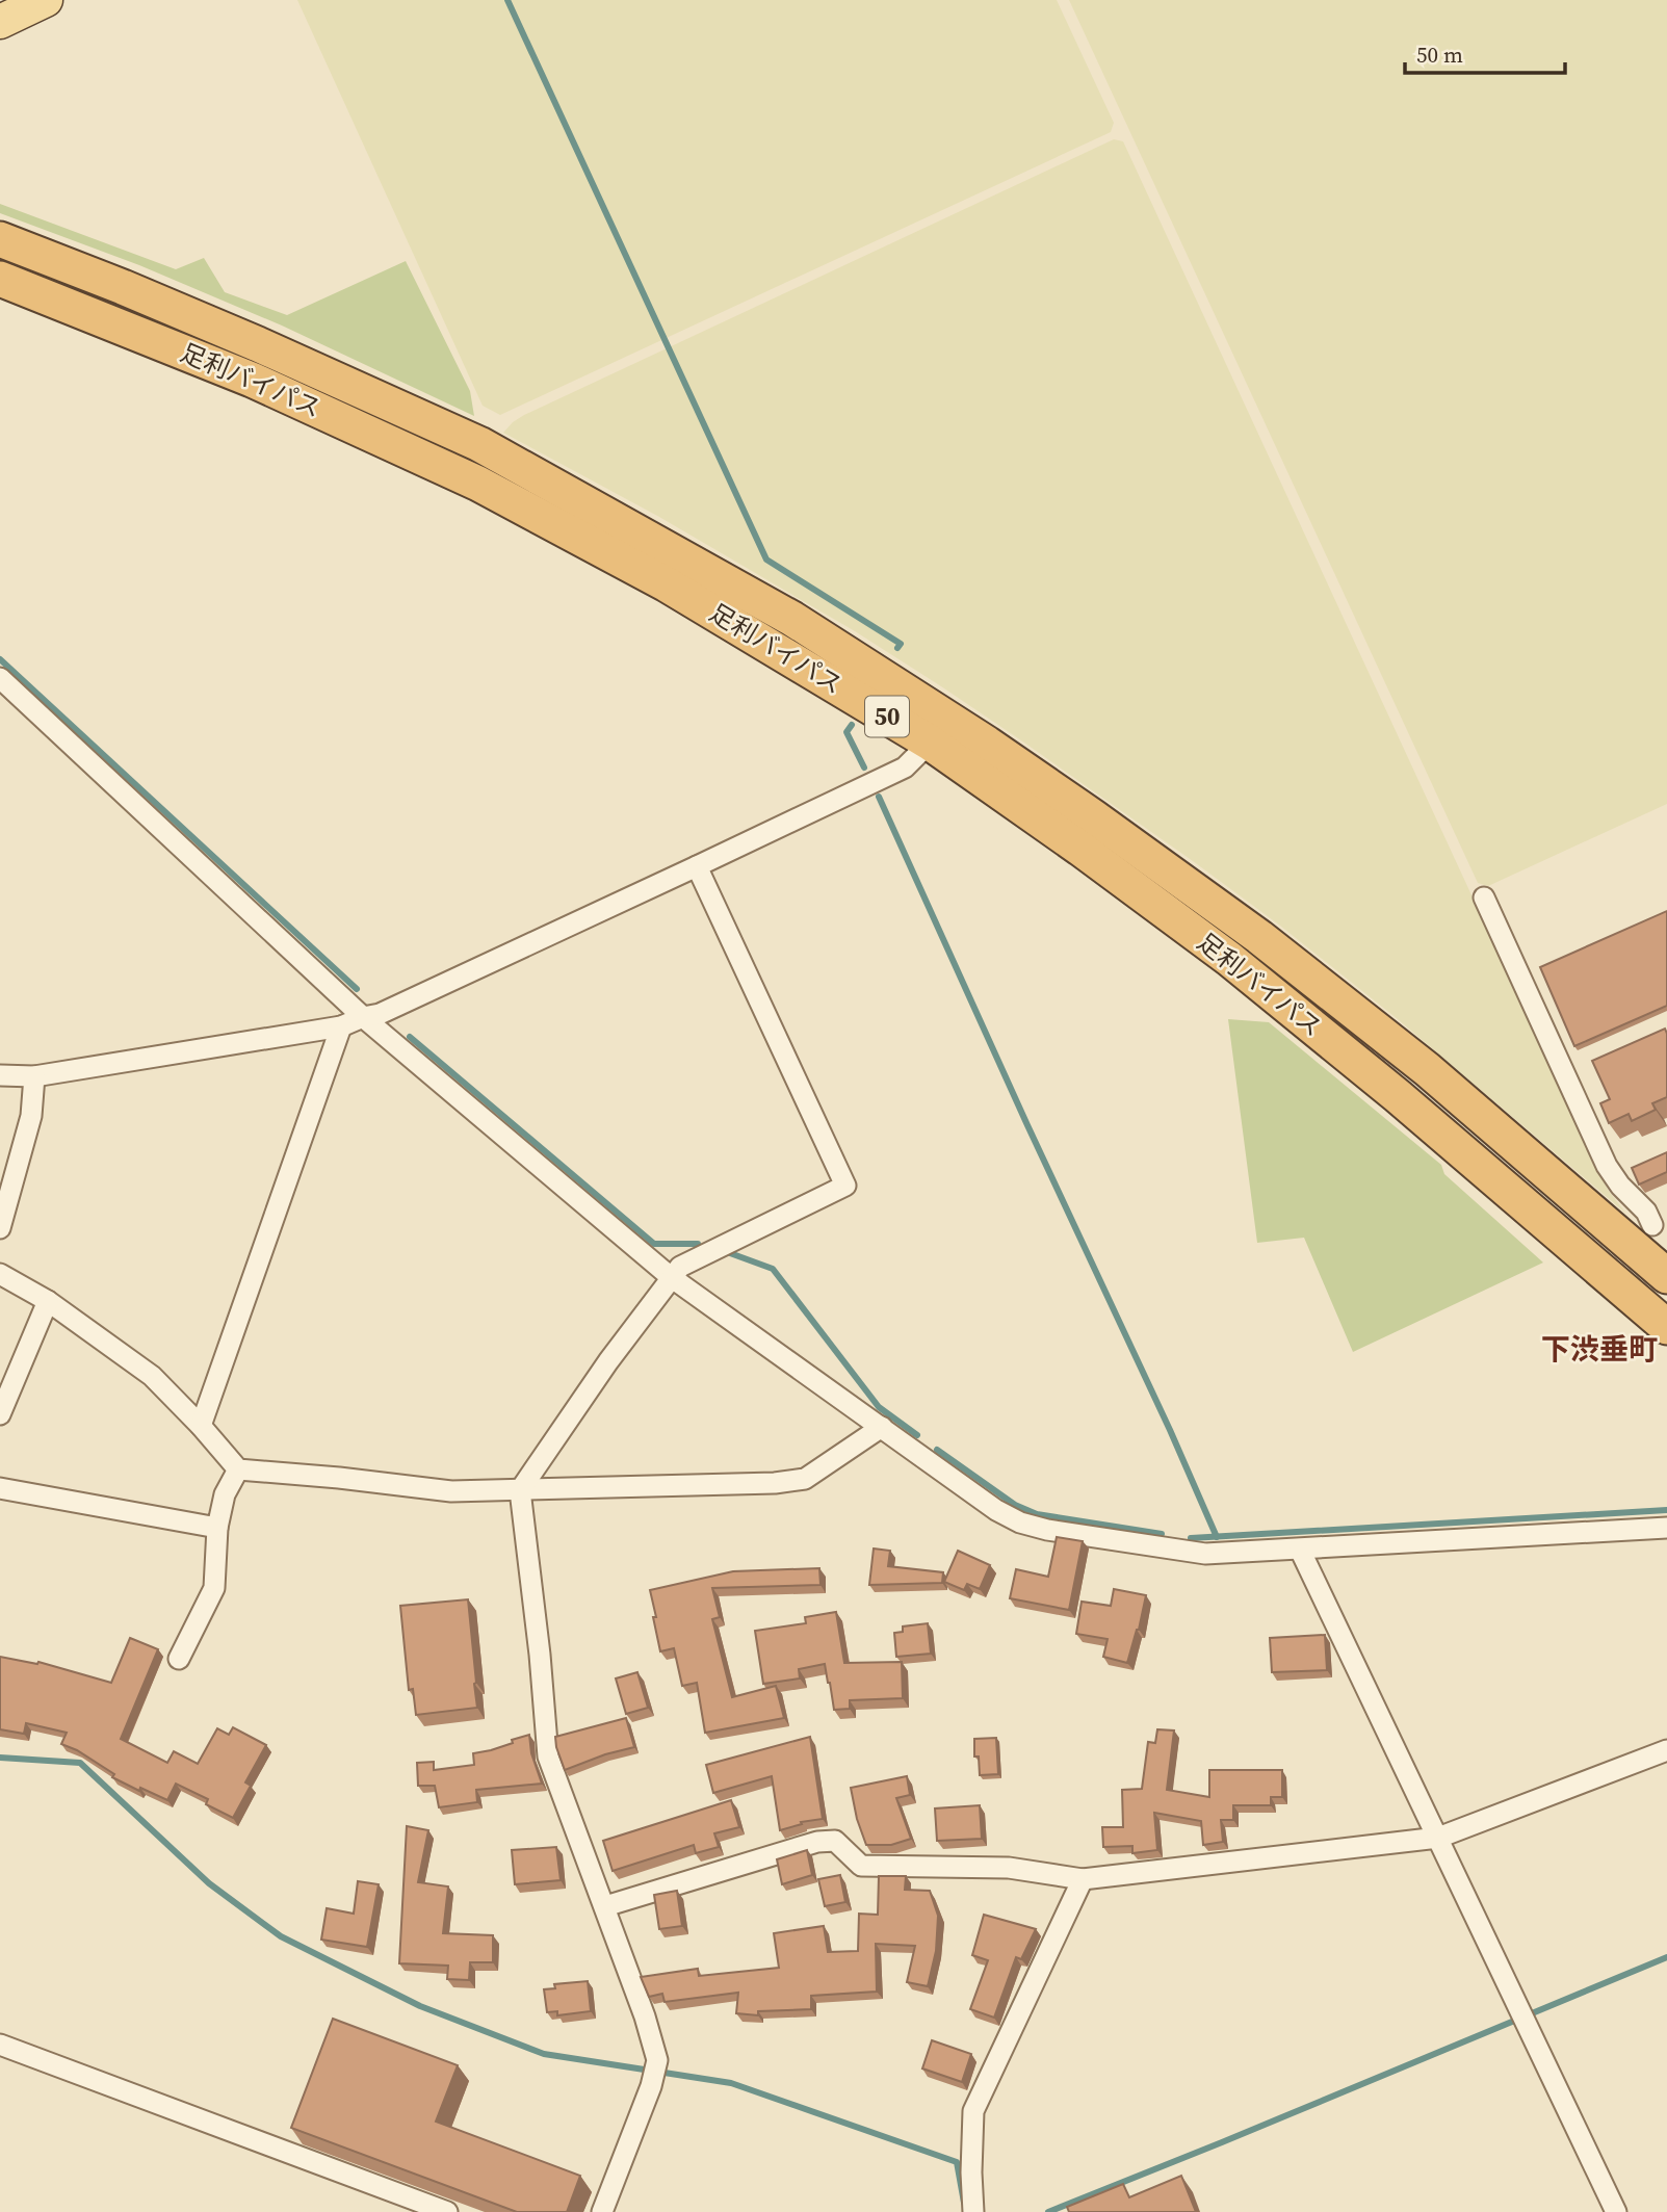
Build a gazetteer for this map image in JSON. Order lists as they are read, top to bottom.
{
  "streets": {
    "highway": ["足利バイパス", "50"]
  },
  "districts": ["下渋垂町"],
  "scale_bar": "50 m"
}
